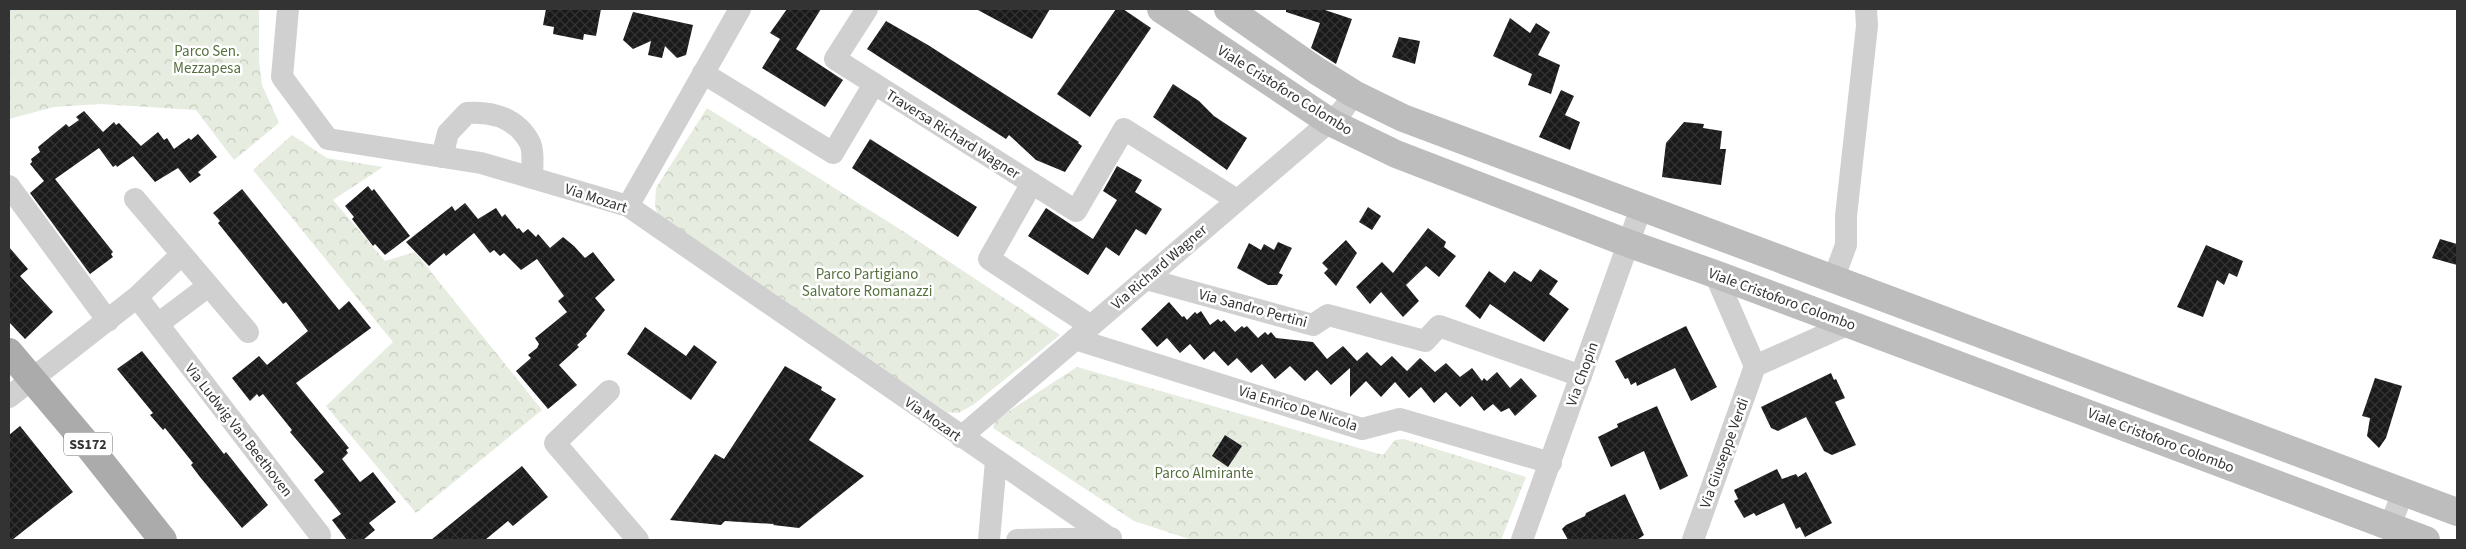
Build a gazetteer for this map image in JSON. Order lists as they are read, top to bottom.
{
  "streets": {
    "main road": ["Viale Cristoforo Colombo", "SS172"],
    "street": [
      "Traversa Richard Wagner",
      "Via Mozart",
      "Via Richard Wagner",
      "Via Sandro Pertini",
      "Via Chopin",
      "Via Enrico De Nicola",
      "Via Ludwig Van Beethoven",
      "Via Giuseppe Verdi"
    ]
  },
  "crossings": [
    ["Viale Cristoforo Colombo", "Via Richard Wagner"],
    ["Viale Cristoforo Colombo", "Via Chopin"],
    ["Traversa Richard Wagner", "Via Richard Wagner"],
    ["Traversa Richard Wagner", "Via Enrico De Nicola"],
    ["Via Mozart", "Via Richard Wagner"],
    ["Via Richard Wagner", "Via Sandro Pertini"],
    ["Via Richard Wagner", "Via Enrico De Nicola"],
    ["Via Sandro Pertini", "Via Chopin"],
    ["Via Chopin", "Via Enrico De Nicola"]
  ],
  "parks": ["Parco Sen. Mezzapesa", "Parco Partigiano Salvatore Romanazzi", "Parco Almirante"]
}
